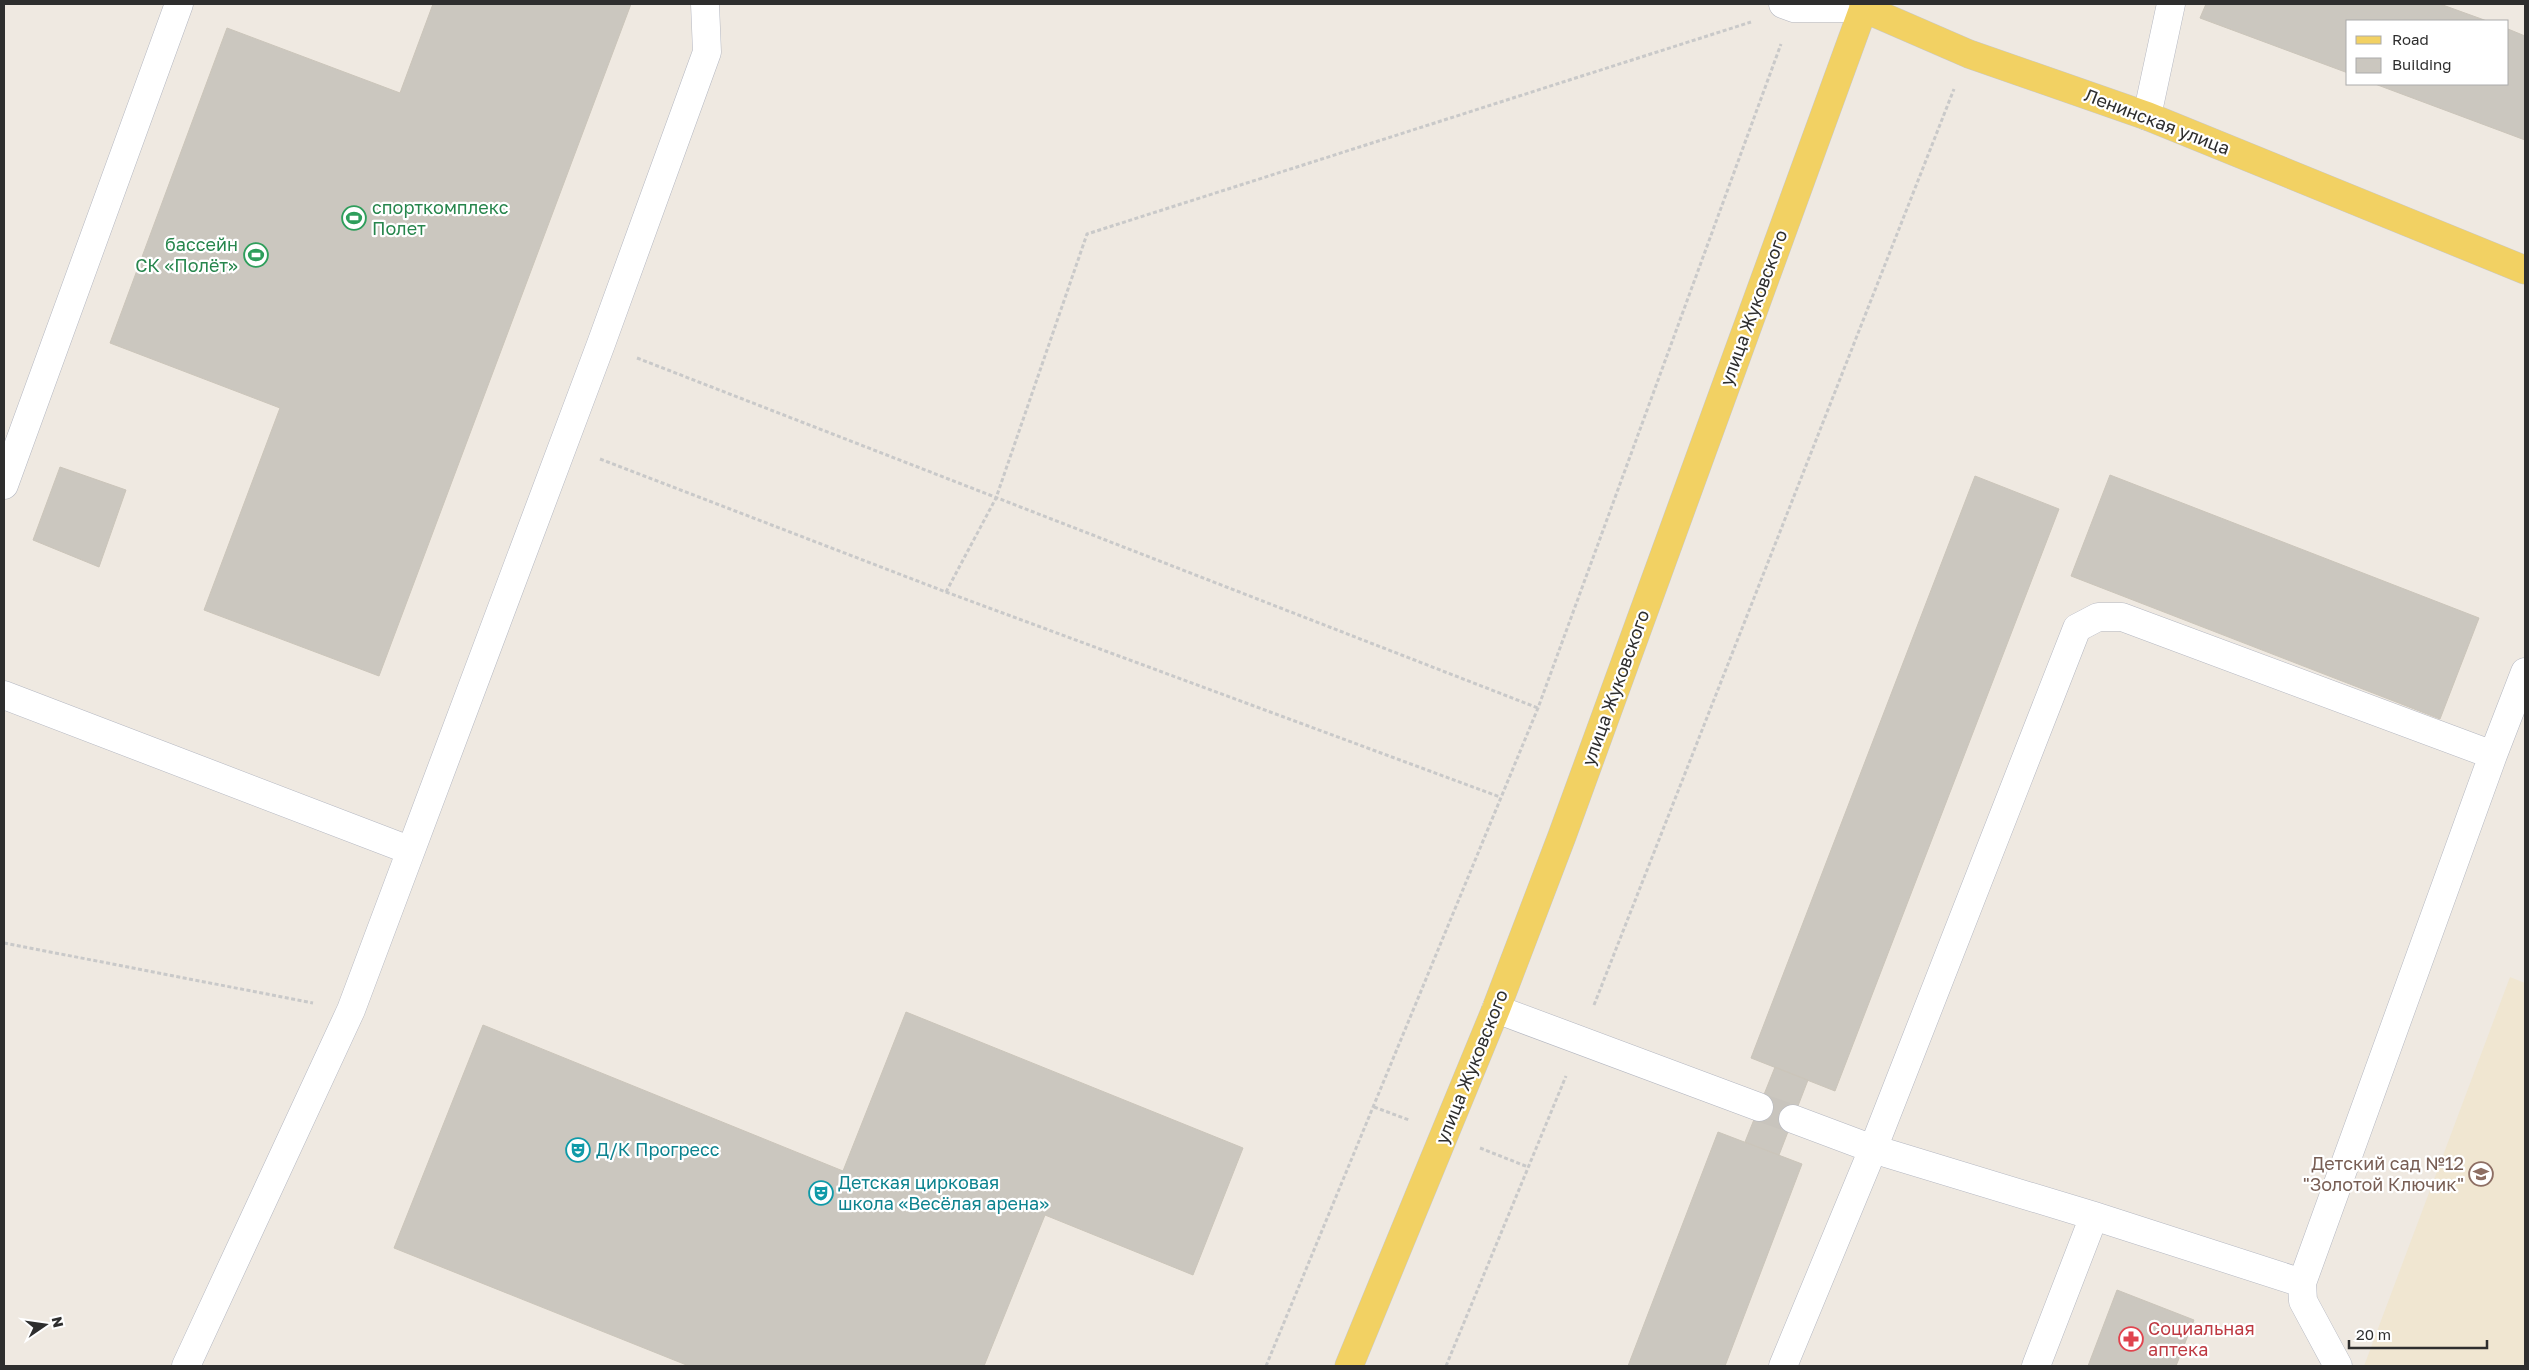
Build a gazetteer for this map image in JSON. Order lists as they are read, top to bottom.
{
  "streets": {
    "main road": ["Ленинская улица", "улица Жуковского"]
  },
  "crossings": [
    ["Ленинская улица", "улица Жуковского"]
  ],
  "places": {
    "sports": ["спорткомплекс Полет", "бассейн СК «Полёт»"],
    "theatre": ["Д/К Прогресс", "Детская цирковая школа «Весёлая арена»"],
    "school or university": ["Детский сад №12 \"Золотой Ключик\""],
    "pharmacy": ["Социальная аптека"]
  },
  "legend": ["Road", "Building"],
  "scale_bar": "20 m",
  "north": "right"
}
